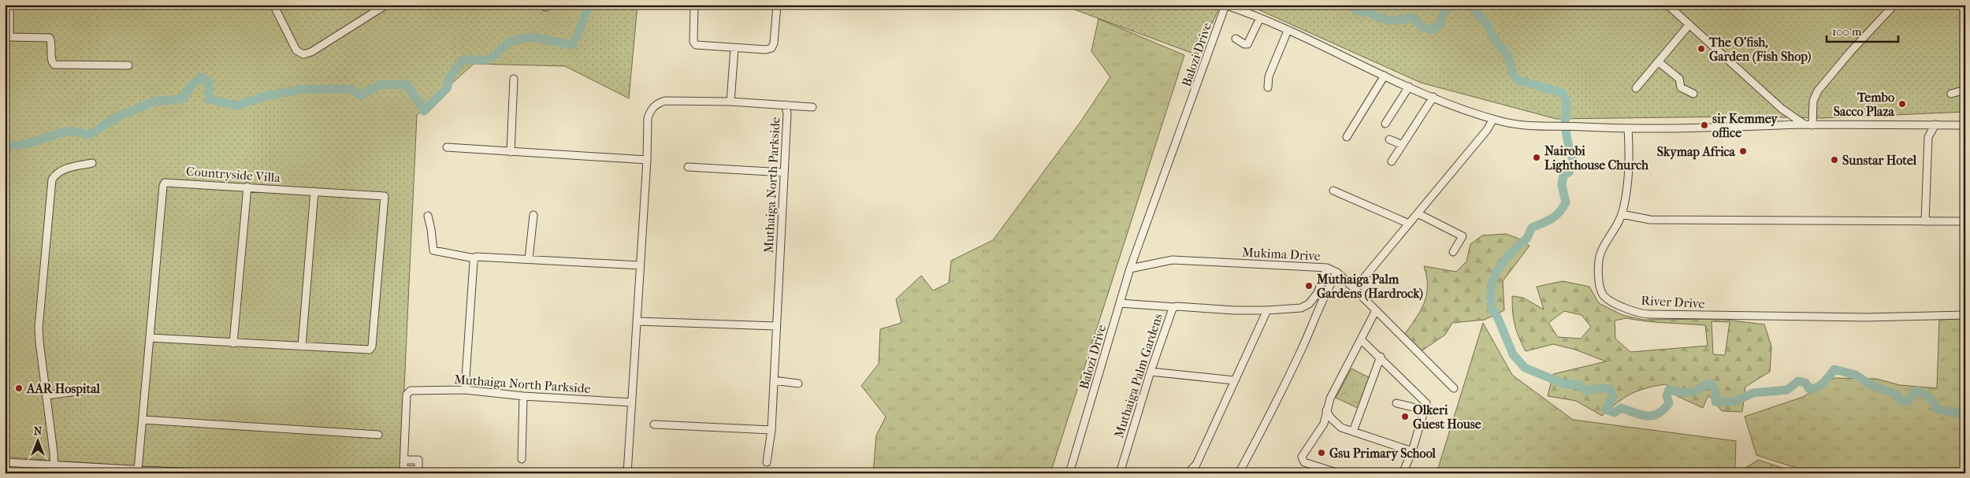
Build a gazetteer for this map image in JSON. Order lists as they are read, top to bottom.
{
  "streets": {
    "street": [
      "Balozi Drive",
      "Countryside Villa",
      "Muthaiga North Parkside",
      "Mukima Drive",
      "River Drive",
      "Muthaiga Palm Gardens"
    ]
  },
  "crossings": [
    ["Balozi Drive", "Mukima Drive"],
    ["Balozi Drive", "River Drive"],
    ["Mukima Drive", "Muthaiga Palm Gardens"]
  ],
  "places": [
    "The O'fish, Garden (Fish Shop)",
    "Tembo Sacco Plaza",
    "sir Kemmey office",
    "Skymap Africa",
    "Nairobi Lighthouse Church",
    "Sunstar Hotel",
    "Muthaiga Palm Gardens (Hardrock)",
    "AAR Hospital",
    "Olkeri Guest House",
    "Gsu Primary School"
  ],
  "scale_bar": "100 m",
  "north": "top"
}
